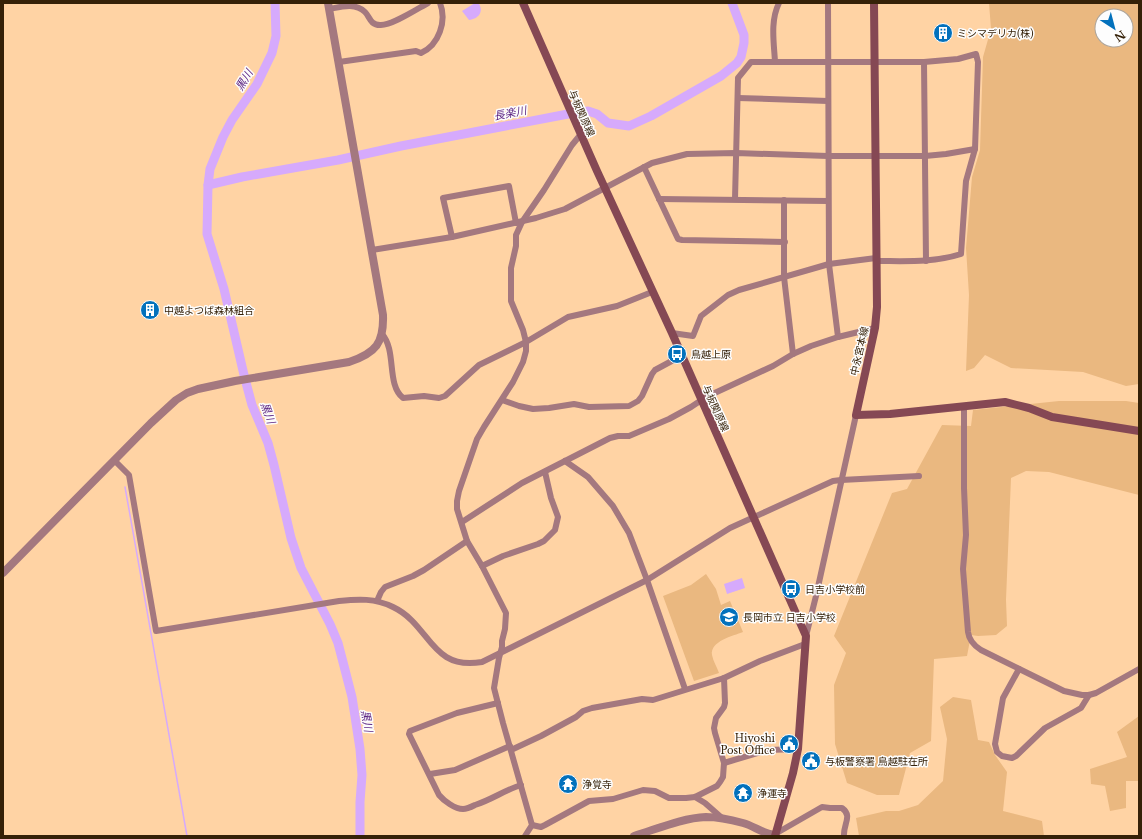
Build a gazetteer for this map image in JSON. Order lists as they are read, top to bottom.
{
  "streets": {
    "main road": ["与板関原線", "中永宮本線"]
  },
  "water": ["黒川", "長楽川"],
  "places": {
    "building": ["ミシマデリカ(株)", "中越よつば森林組合"],
    "bus stop": ["鳥越上原", "日吉小学校前"],
    "school or university": ["長岡市立 日吉小学校"],
    "public building": ["Hiyoshi Post Office", "与板警察署 鳥越駐在所"],
    "temple": ["浄覚寺", "浄運寺"]
  },
  "north": "bottom right"
}
